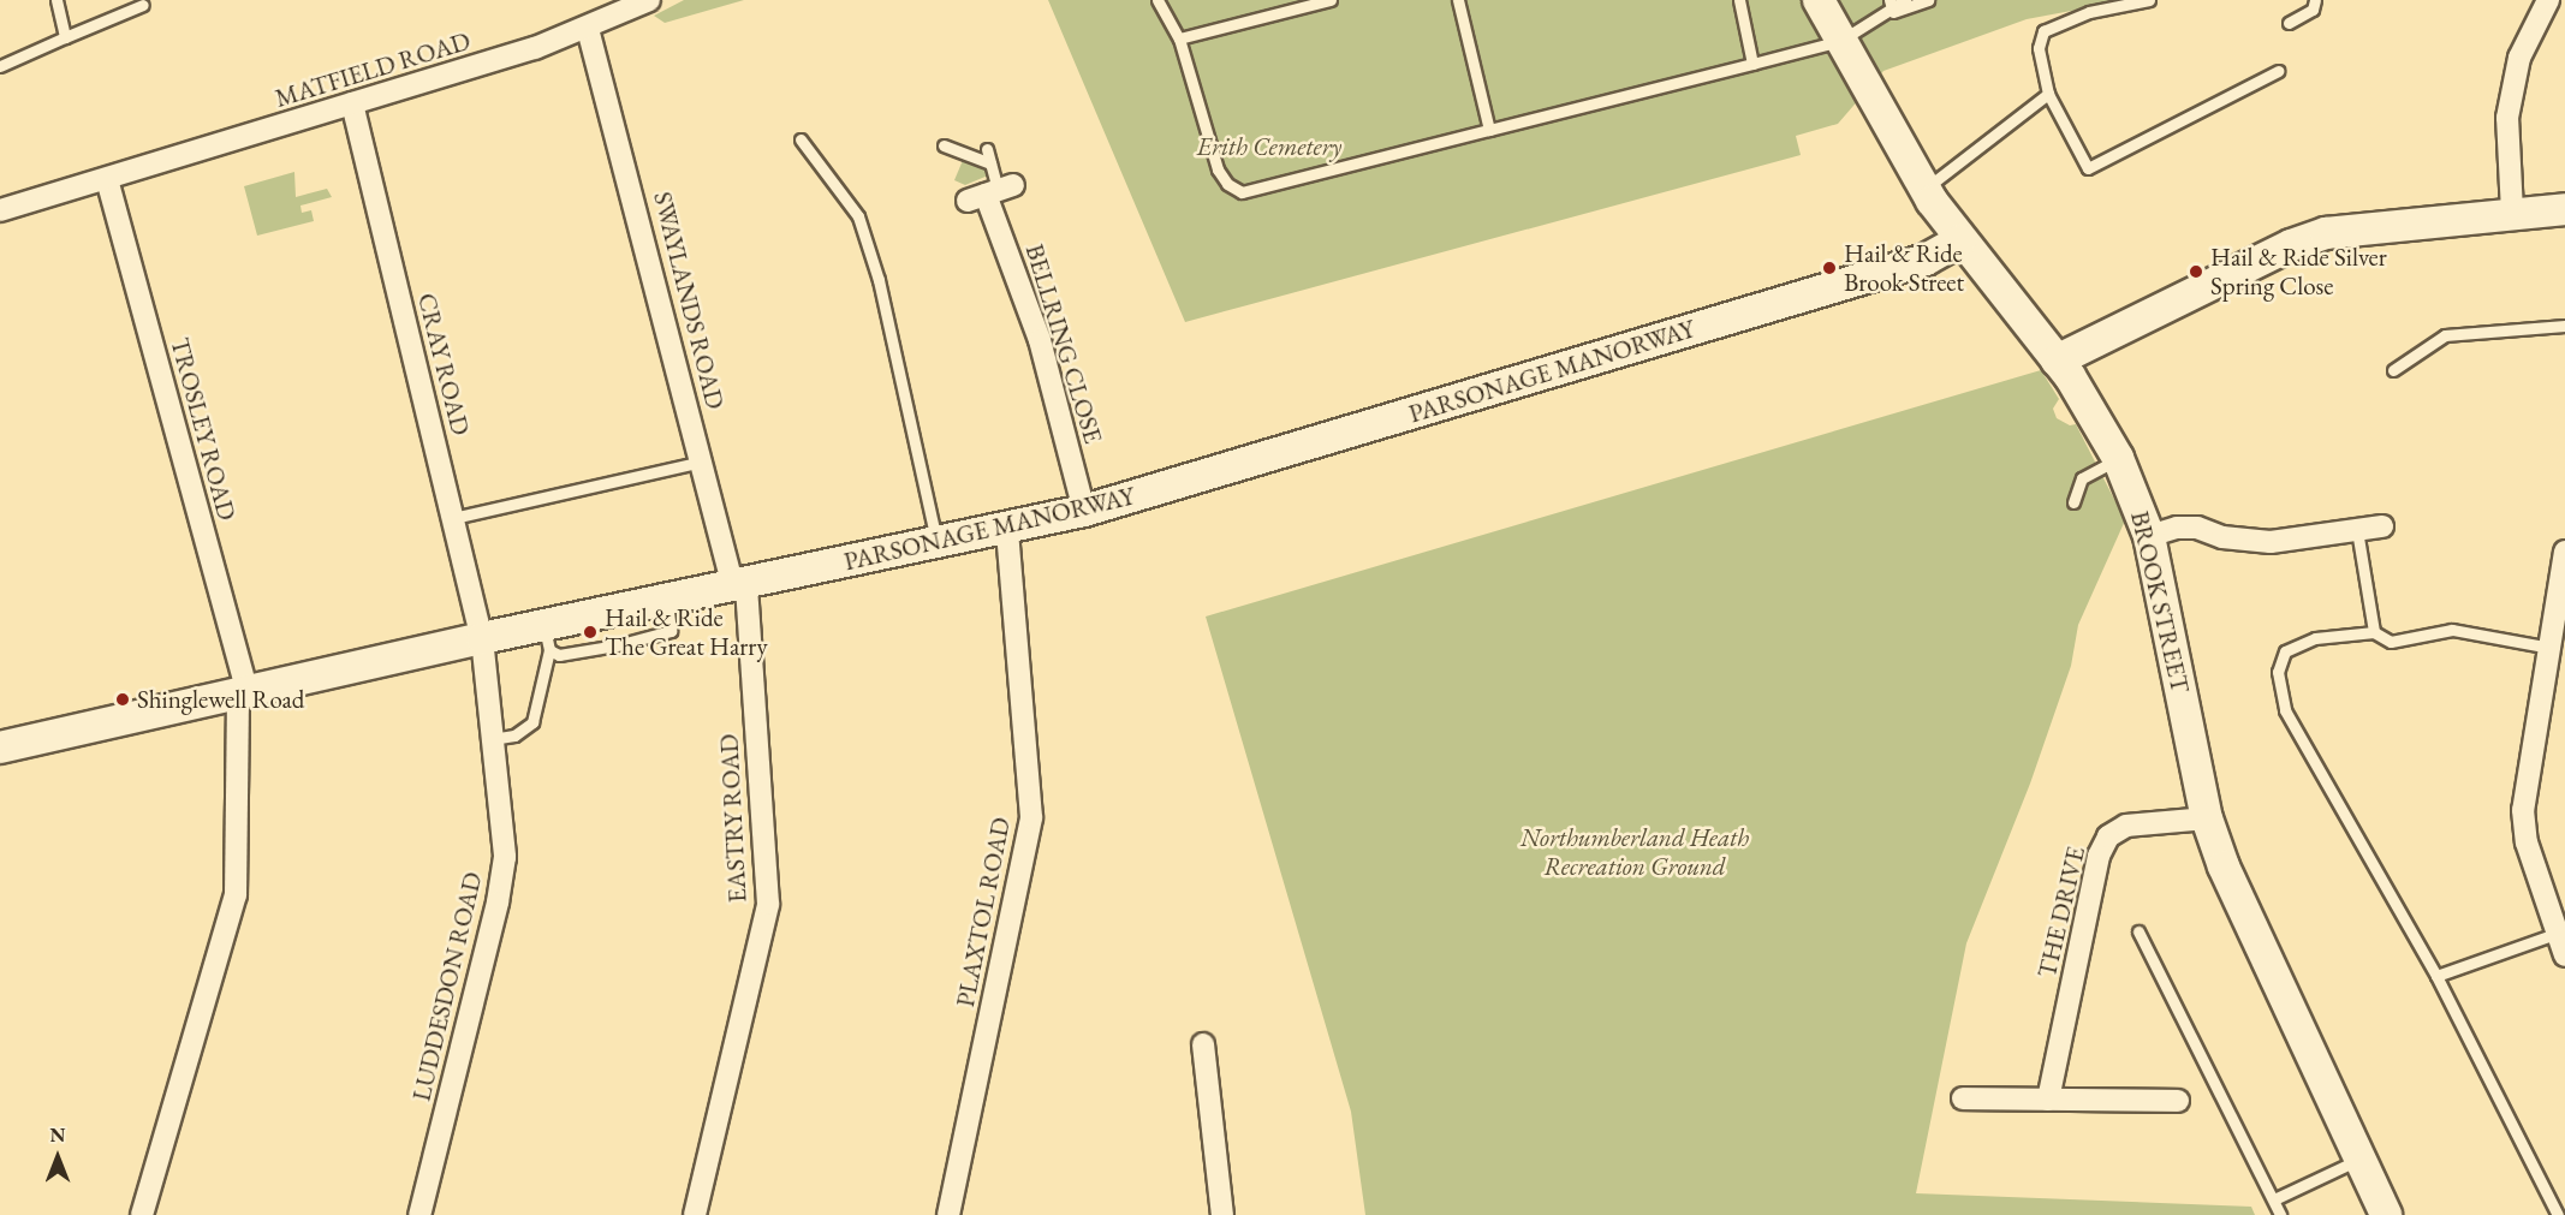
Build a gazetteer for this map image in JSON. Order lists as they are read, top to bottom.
{
  "streets": {
    "street": [
      "MATFIELD ROAD",
      "SWAYLANDS ROAD",
      "BELLRING CLOSE",
      "CRAY ROAD",
      "PARSONAGE MANORWAY",
      "TROSLEY ROAD",
      "BROOK STREET",
      "EASTRY ROAD",
      "PLAXTOL ROAD",
      "THE DRIVE",
      "LUDDESDON ROAD"
    ]
  },
  "crossings": [
    ["MATFIELD ROAD", "SWAYLANDS ROAD"],
    ["MATFIELD ROAD", "CRAY ROAD"],
    ["MATFIELD ROAD", "TROSLEY ROAD"],
    ["SWAYLANDS ROAD", "PARSONAGE MANORWAY"],
    ["SWAYLANDS ROAD", "EASTRY ROAD"],
    ["BELLRING CLOSE", "PARSONAGE MANORWAY"],
    ["CRAY ROAD", "PARSONAGE MANORWAY"],
    ["CRAY ROAD", "LUDDESDON ROAD"],
    ["PARSONAGE MANORWAY", "TROSLEY ROAD"],
    ["PARSONAGE MANORWAY", "BROOK STREET"],
    ["PARSONAGE MANORWAY", "EASTRY ROAD"],
    ["PARSONAGE MANORWAY", "PLAXTOL ROAD"],
    ["PARSONAGE MANORWAY", "LUDDESDON ROAD"],
    ["BROOK STREET", "THE DRIVE"]
  ],
  "parks": ["Erith Cemetery", "Northumberland Heath Recreation Ground"],
  "places": [
    "Hail & Ride Brook Street",
    "Hail & Ride Silver Spring Close",
    "Hail & Ride The Great Harry",
    "Shinglewell Road"
  ],
  "north": "top"
}
